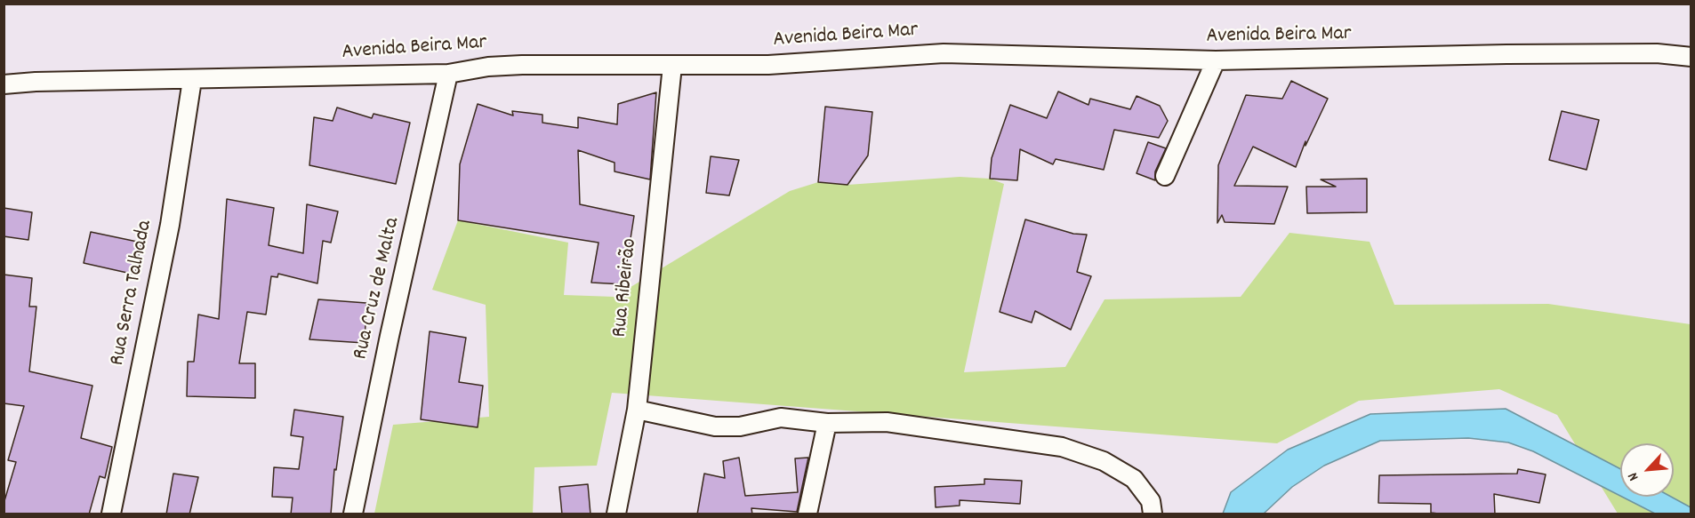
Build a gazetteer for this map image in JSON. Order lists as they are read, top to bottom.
{
  "streets": {
    "street": [
      "Avenida Beira Mar",
      "Rua Ribeirão",
      "Rua Cruz de Malta",
      "Rua Serra Talhada"
    ]
  },
  "crossings": [
    ["Avenida Beira Mar", "Rua Ribeirão"],
    ["Avenida Beira Mar", "Rua Cruz de Malta"],
    ["Avenida Beira Mar", "Rua Serra Talhada"]
  ],
  "north": "bottom left"
}
